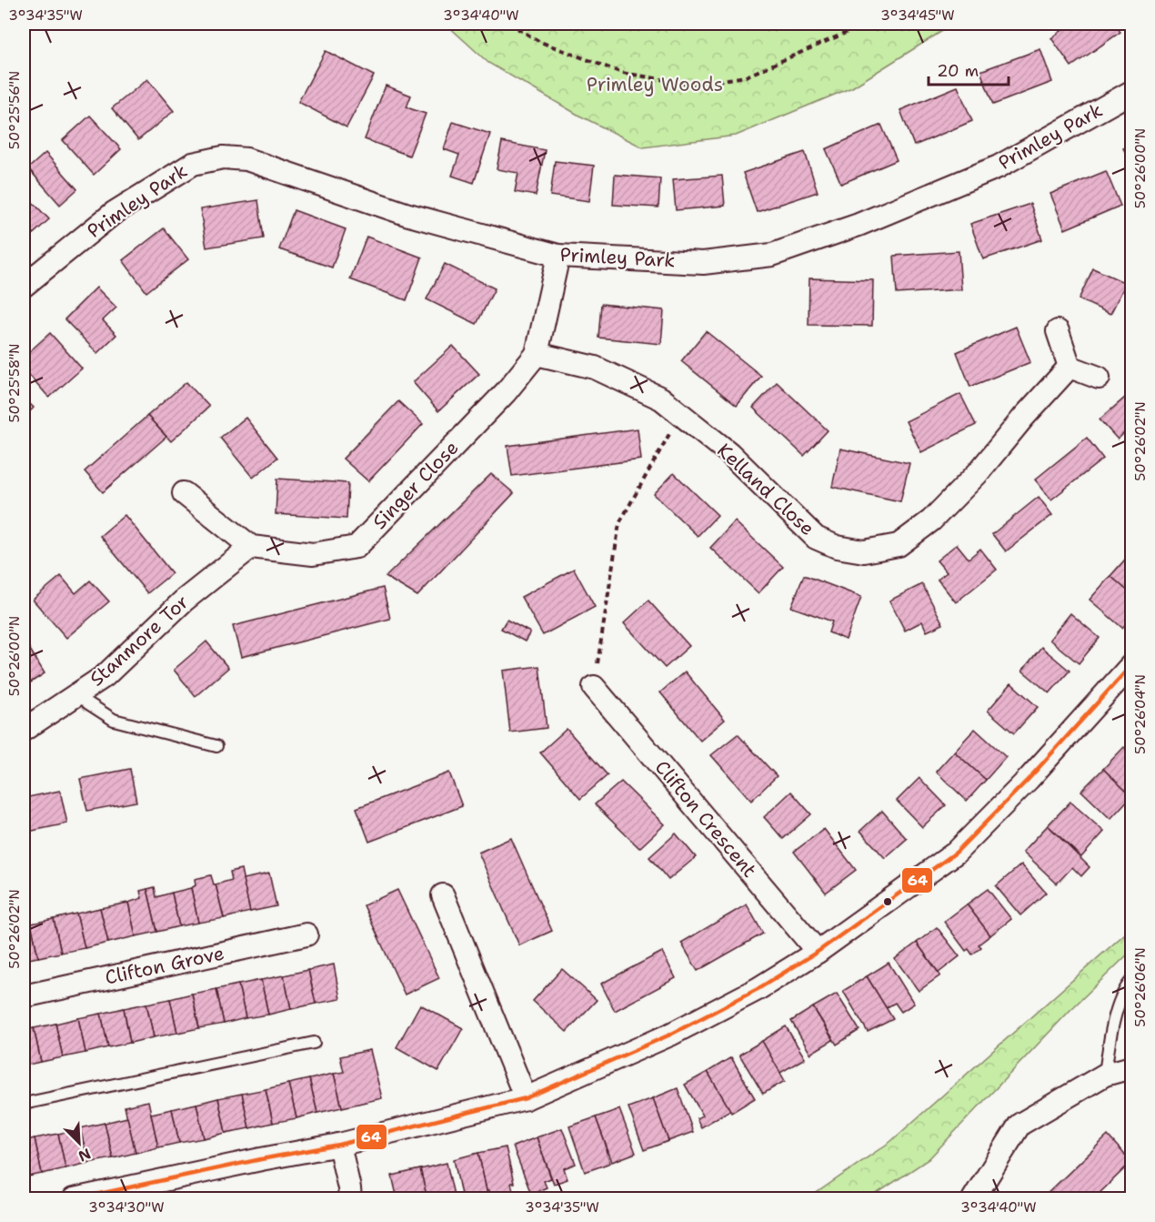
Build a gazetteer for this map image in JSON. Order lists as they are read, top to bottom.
{
  "streets": {
    "street": [
      "Primley Park",
      "Singer Close",
      "Kelland Close",
      "Stanmore Tor",
      "Clifton Crescent",
      "Clifton Grove"
    ]
  },
  "crossings": [
    ["Primley Park", "Singer Close"],
    ["Singer Close", "Kelland Close"],
    ["Singer Close", "Stanmore Tor"]
  ],
  "parks": ["Primley Woods"],
  "lines": ["transit line 64"],
  "scale_bar": "20 m",
  "north": "bottom right",
  "coordinates": [
    "3°34'35\"W",
    "3°34'40\"W",
    "3°34'45\"W",
    "50°25'56\"N",
    "50°26'00\"N",
    "50°25'58\"N",
    "50°26'02\"N",
    "50°26'04\"N",
    "50°26'06\"N",
    "3°34'30\"W"
  ]
}
